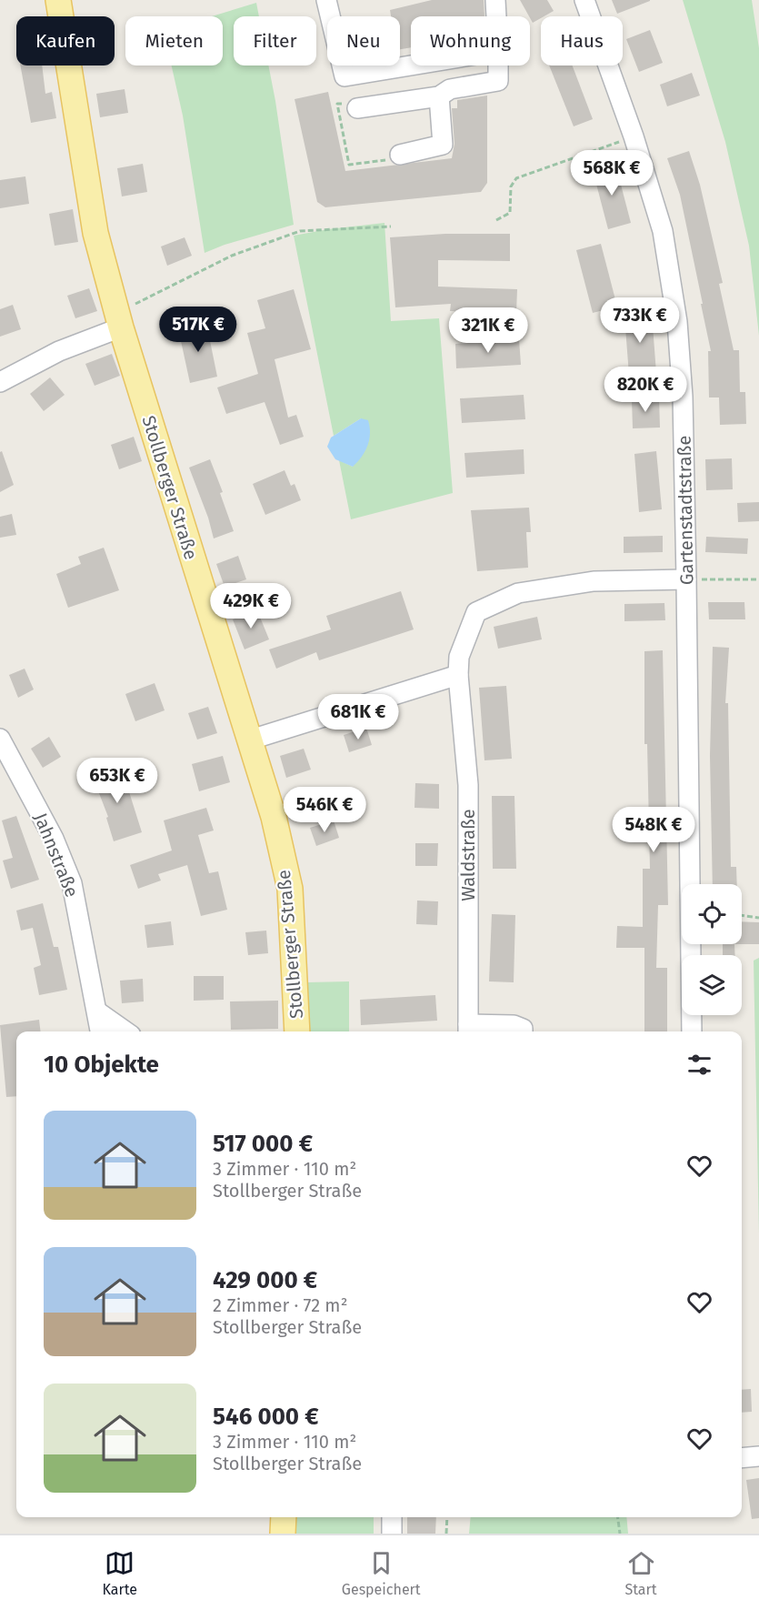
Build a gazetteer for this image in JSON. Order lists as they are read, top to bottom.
{
  "streets": {
    "main road": ["Stollberger Straße"],
    "street": ["Gartenstadtstraße", "Jahnstraße", "Waldstraße"]
  },
  "crossings": [
    ["Gartenstadtstraße", "Waldstraße"]
  ],
  "page": {
    "chip": [
      "Kaufen",
      "Mieten",
      "Filter",
      "Neu",
      "Wohnung",
      "Haus"
    ],
    "price": [
      "568K €",
      "733K €",
      "517K €",
      "321K €",
      "820K €",
      "429K €",
      "681K €",
      "653K €",
      "546K €",
      "548K €"
    ],
    "heading": "10 Objekte",
    "list": [
      {
        "name": "517 000 €",
        "note": "3 Zimmer · 110 m² · Stollberger Straße"
      },
      {
        "name": "429 000 €",
        "note": "2 Zimmer · 72 m² · Stollberger Straße"
      },
      {
        "name": "546 000 €",
        "note": "3 Zimmer · 110 m² · Stollberger Straße"
      }
    ],
    "tabs": ["Karte", "Gespeichert", "Start"]
  }
}
